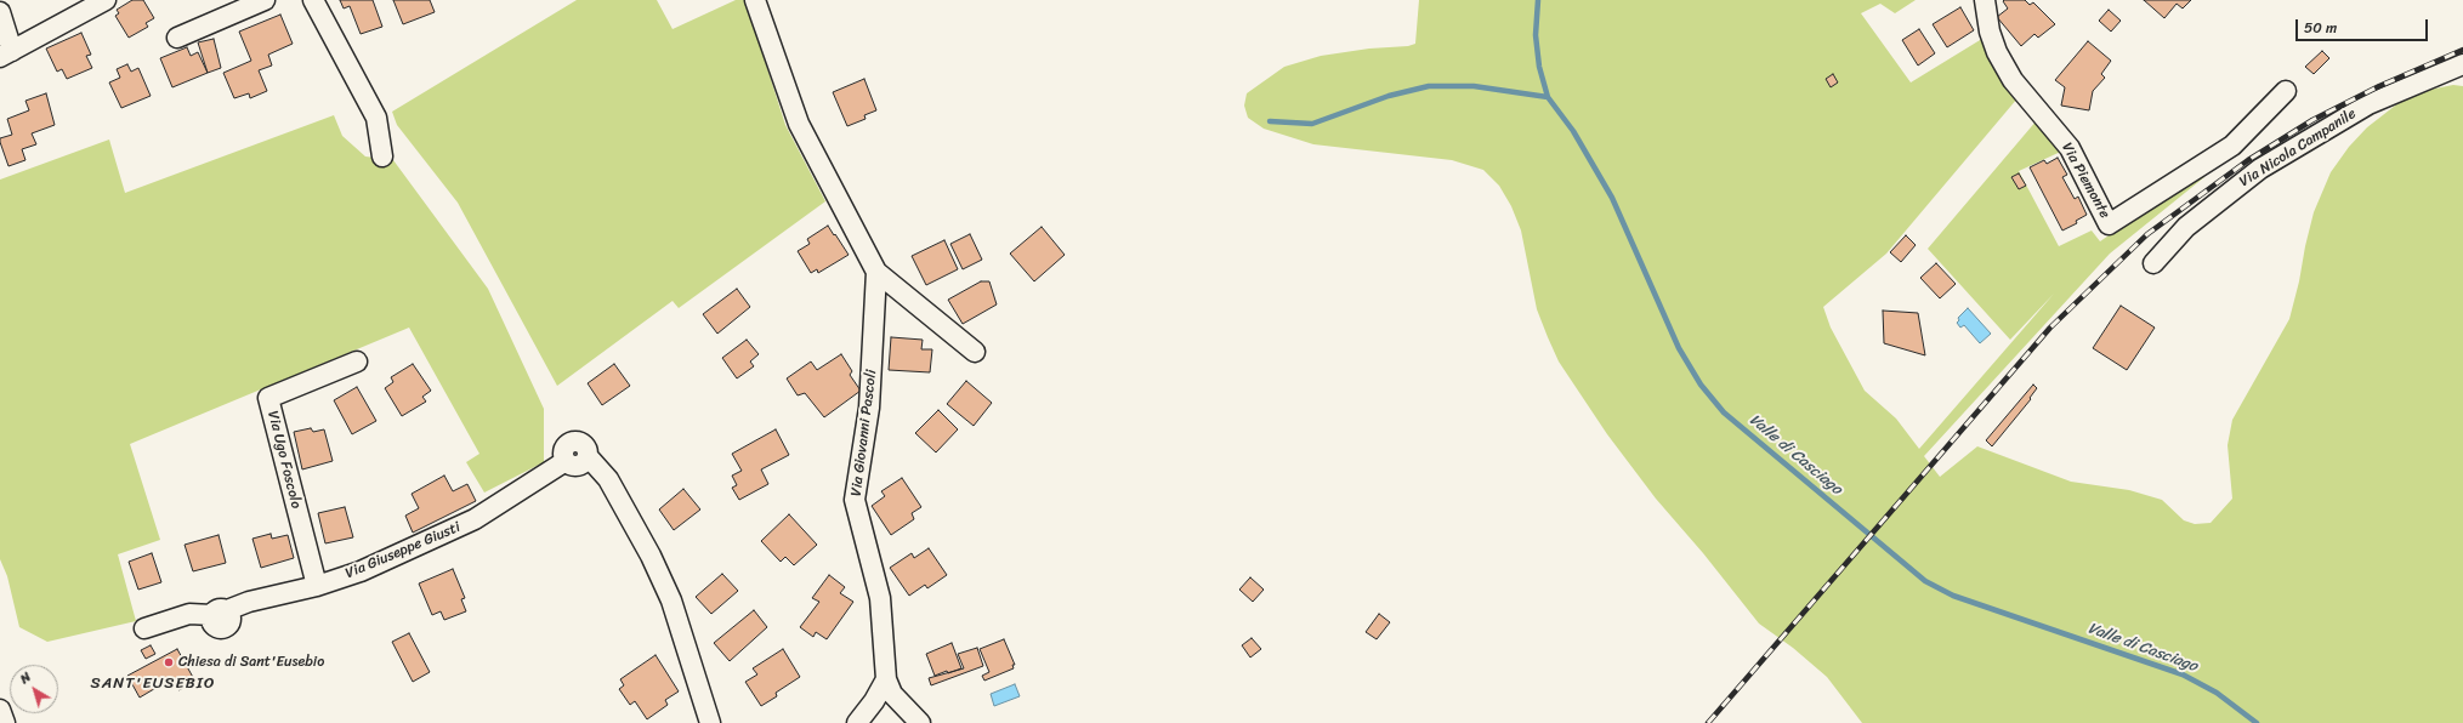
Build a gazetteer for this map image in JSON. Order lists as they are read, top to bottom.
{
  "streets": {
    "street": [
      "Via Nicola Campanile",
      "Via Piemonte",
      "Via Giovanni Pascoli",
      "Via Ugo Foscolo",
      "Via Giuseppe Giusti"
    ]
  },
  "crossings": [
    ["Via Ugo Foscolo", "Via Giuseppe Giusti"]
  ],
  "districts": ["SANT'EUSEBIO"],
  "water": ["Valle di Casciago"],
  "places": ["Chiesa di Sant'Eusebio"],
  "scale_bar": "50 m",
  "north": "top left"
}
